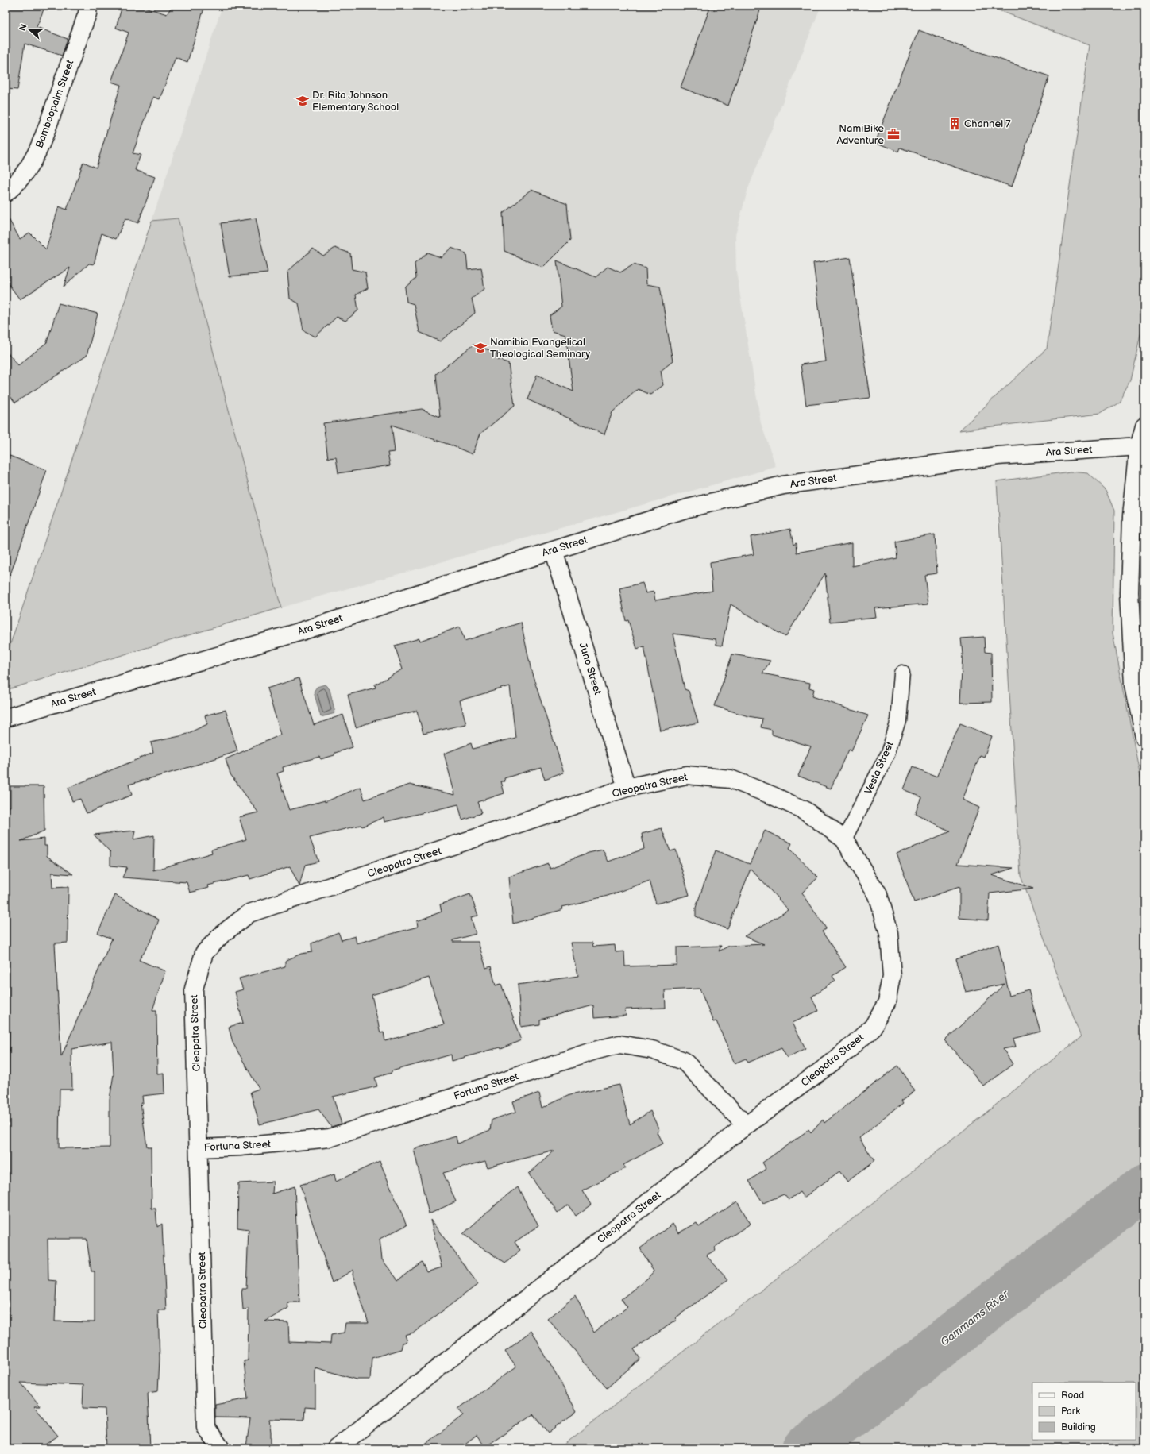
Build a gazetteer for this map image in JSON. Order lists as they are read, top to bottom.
{
  "streets": {
    "street": [
      "Bamboopalm Street",
      "Ara Street",
      "Juno Street",
      "Cleopatra Street",
      "Fortuna Street"
    ],
    "lane": ["Vesta Street"]
  },
  "crossings": [
    ["Ara Street", "Juno Street"],
    ["Juno Street", "Cleopatra Street"],
    ["Vesta Street", "Cleopatra Street"],
    ["Cleopatra Street", "Fortuna Street"]
  ],
  "water": ["Gammams River"],
  "places": {
    "school or university": ["Dr. Rita Johnson Elementary School", "Namibia Evangelical Theological Seminary"],
    "building": ["Channel 7"],
    "office": ["NamiBike Adventure"]
  },
  "legend": ["Road", "Park", "Building"],
  "north": "left"
}
